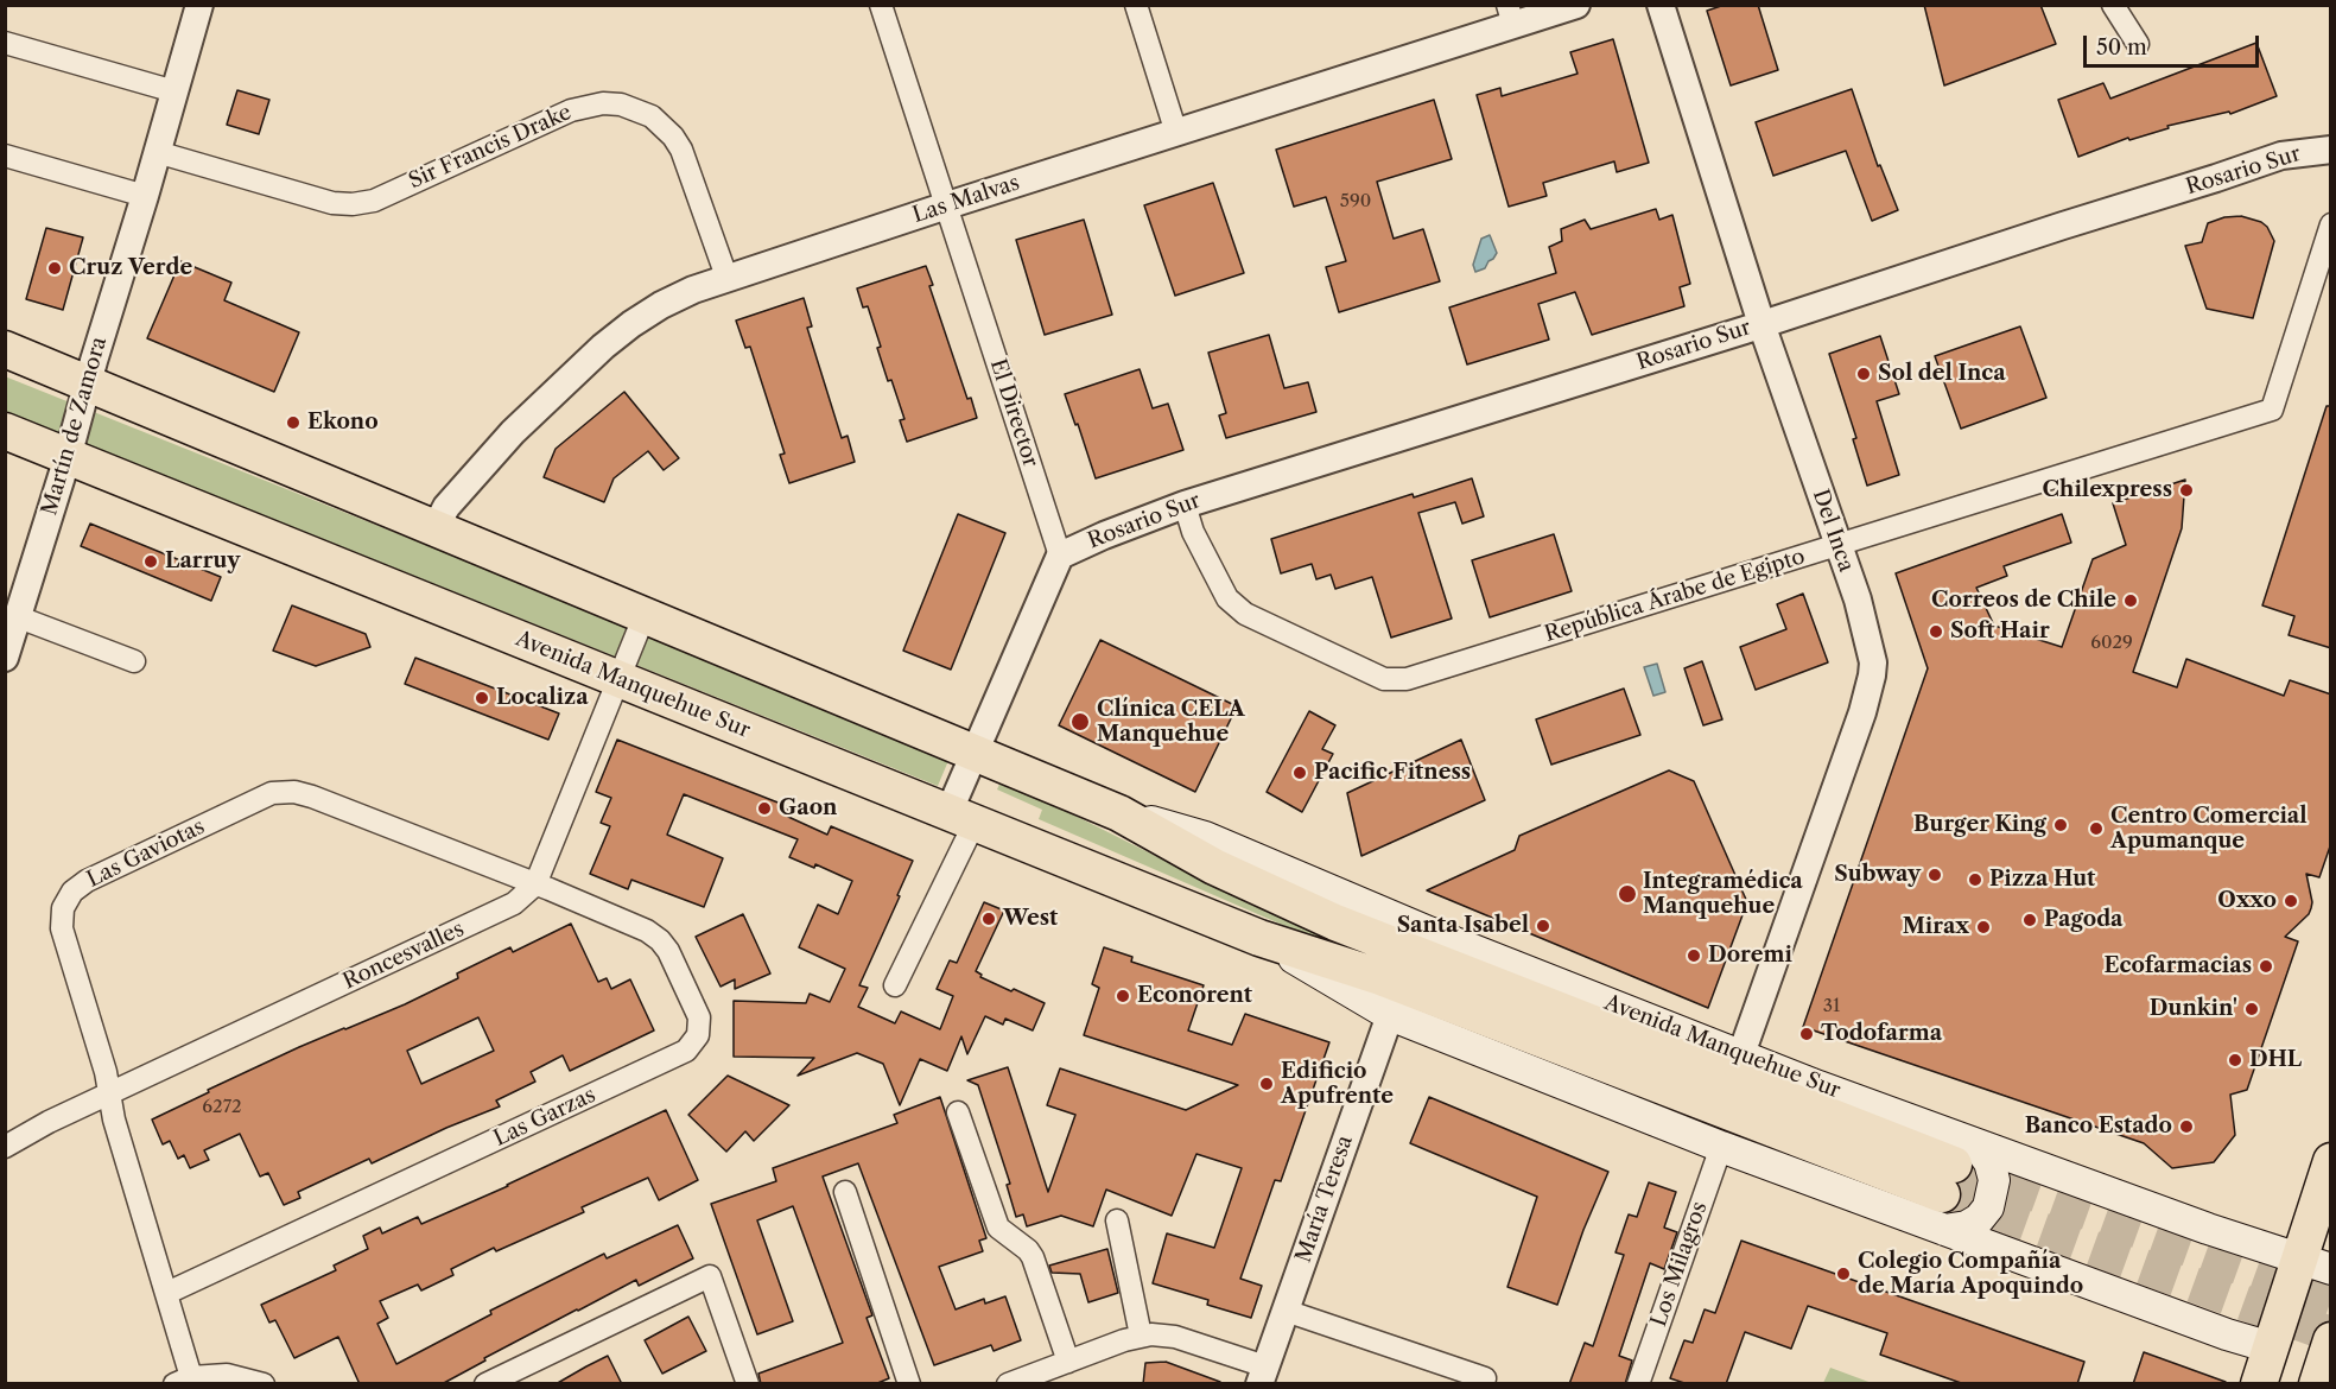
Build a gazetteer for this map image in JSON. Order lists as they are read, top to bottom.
{
  "streets": {
    "main road": ["Avenida Manquehue Sur"],
    "street": [
      "Sir Francis Drake",
      "Rosario Sur",
      "Las Malvas",
      "El Director",
      "Martín de Zamora",
      "Del Inca",
      "República Árabe de Egipto",
      "Las Gaviotas",
      "Roncesvalles",
      "Las Garzas",
      "María Teresa",
      "Los Milagros"
    ]
  },
  "crossings": [
    ["Sir Francis Drake", "Las Malvas"],
    ["Sir Francis Drake", "Martín de Zamora"],
    ["Rosario Sur", "El Director"],
    ["Rosario Sur", "Del Inca"],
    ["Rosario Sur", "República Árabe de Egipto"],
    ["Las Malvas", "El Director"],
    ["Las Malvas", "Avenida Manquehue Sur"],
    ["Martín de Zamora", "Avenida Manquehue Sur"],
    ["Del Inca", "República Árabe de Egipto"],
    ["Del Inca", "Avenida Manquehue Sur"],
    ["Avenida Manquehue Sur", "Roncesvalles"],
    ["Avenida Manquehue Sur", "María Teresa"],
    ["Avenida Manquehue Sur", "Los Milagros"],
    ["Las Gaviotas", "Roncesvalles"],
    ["Las Gaviotas", "Las Garzas"],
    ["Roncesvalles", "Las Garzas"]
  ],
  "places": [
    "Cruz Verde",
    "Sol del Inca",
    "Ekono",
    "Chilexpress",
    "Larruy",
    "Correos de Chile",
    "Soft Hair",
    "Localiza",
    "Clínica CELA Manquehue",
    "Pacific Fitness",
    "Gaon",
    "Burger King",
    "Centro Comercial Apumanque",
    "Subway",
    "Pizza Hut",
    "Integramédica Manquehue",
    "Oxxo",
    "West",
    "Pagoda",
    "Santa Isabel",
    "Mirax",
    "Doremi",
    "Ecofarmacias",
    "Econorent",
    "Dunkin'",
    "Todofarma",
    "DHL",
    "Edificio Apufrente",
    "Banco Estado",
    "Colegio Compañía de María Apoquindo"
  ],
  "house_numbers": [
    "590",
    "6029",
    "31",
    "6272"
  ],
  "scale_bar": "50 m"
}
